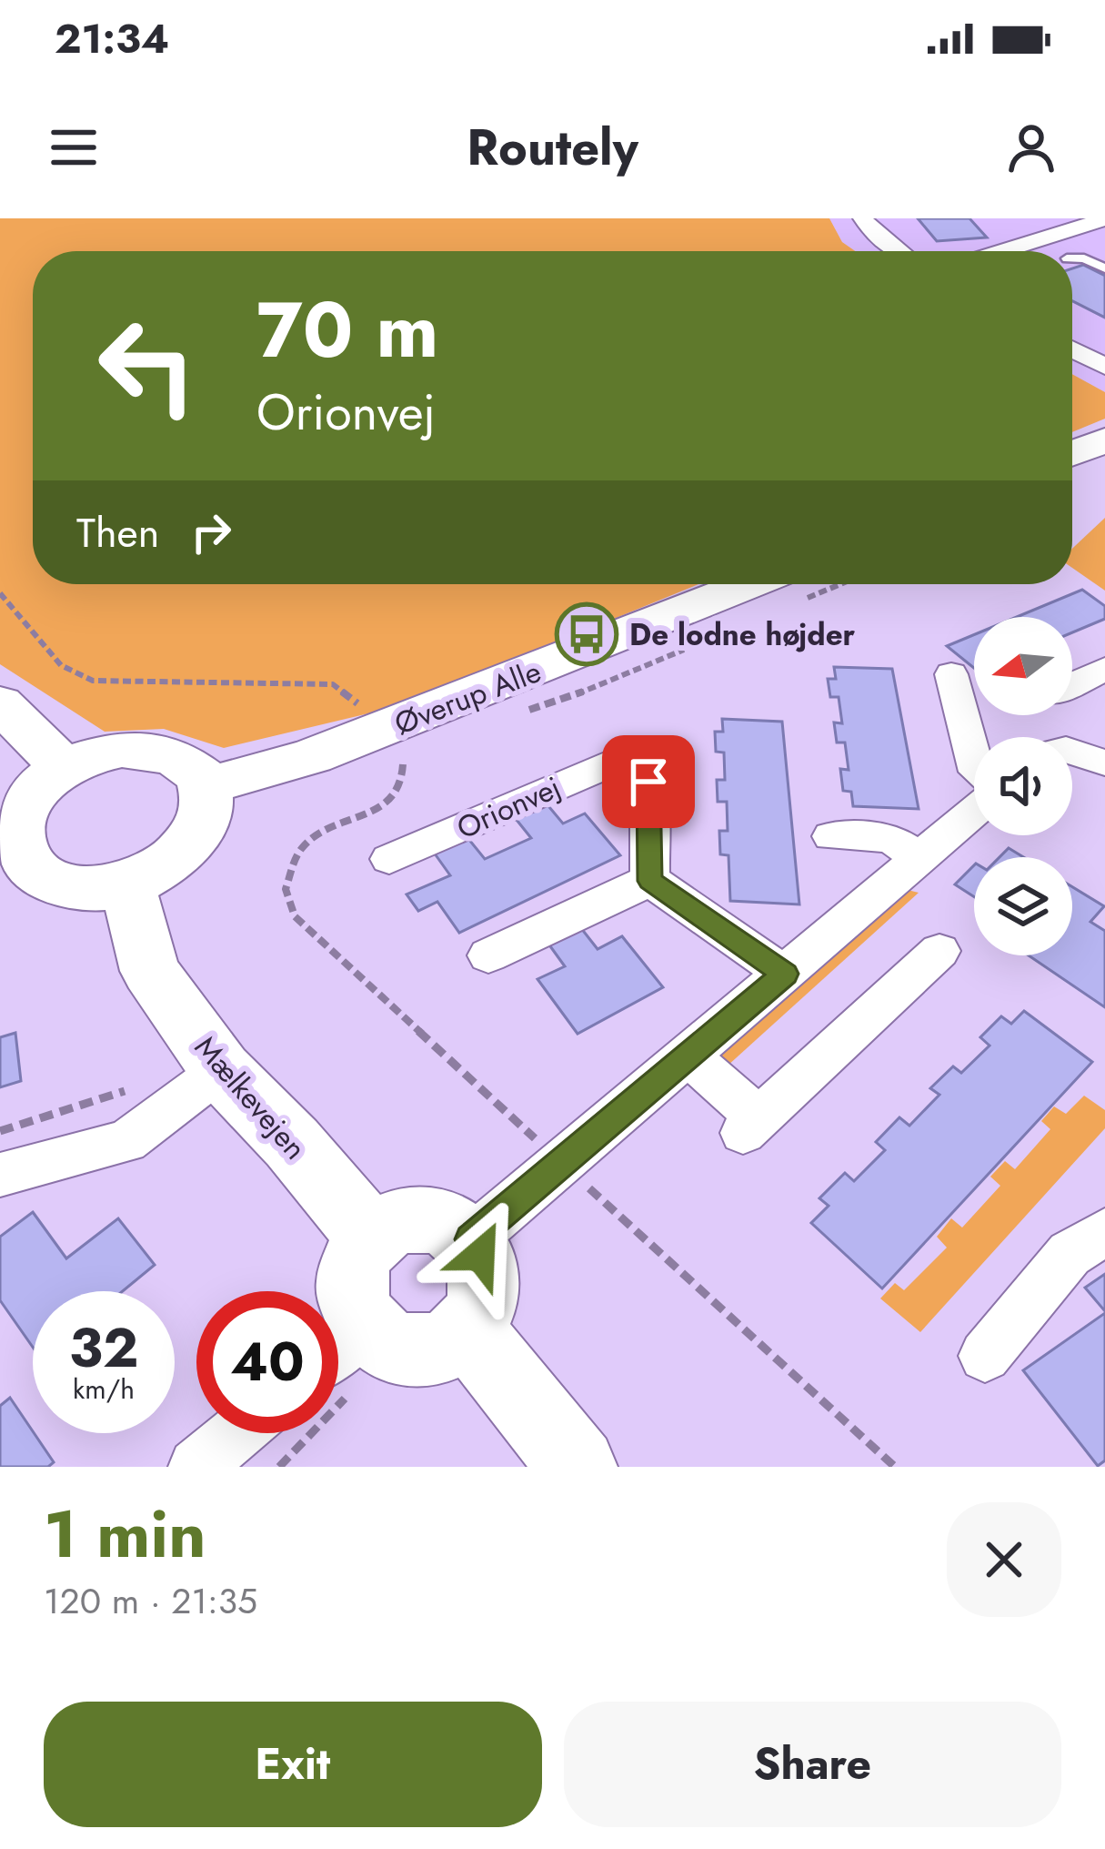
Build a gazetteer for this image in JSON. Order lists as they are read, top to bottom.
{
  "streets": {
    "street": ["Øverup Alle", "Orionvej", "Mælkevejen"]
  },
  "crossings": [
    ["Øverup Alle", "Mælkevejen"]
  ],
  "places": {
    "bus stop": ["De lodne højder"]
  },
  "north": "left",
  "page": {
    "status": "21:34",
    "header": "Routely",
    "turn": ["70 m", "Orionvej"],
    "then": "Then",
    "speed": "32 km/h",
    "limit": "40",
    "heading": ["1 min", "120 m · 21:35"],
    "buttons": ["Exit", "Share"]
  }
}
